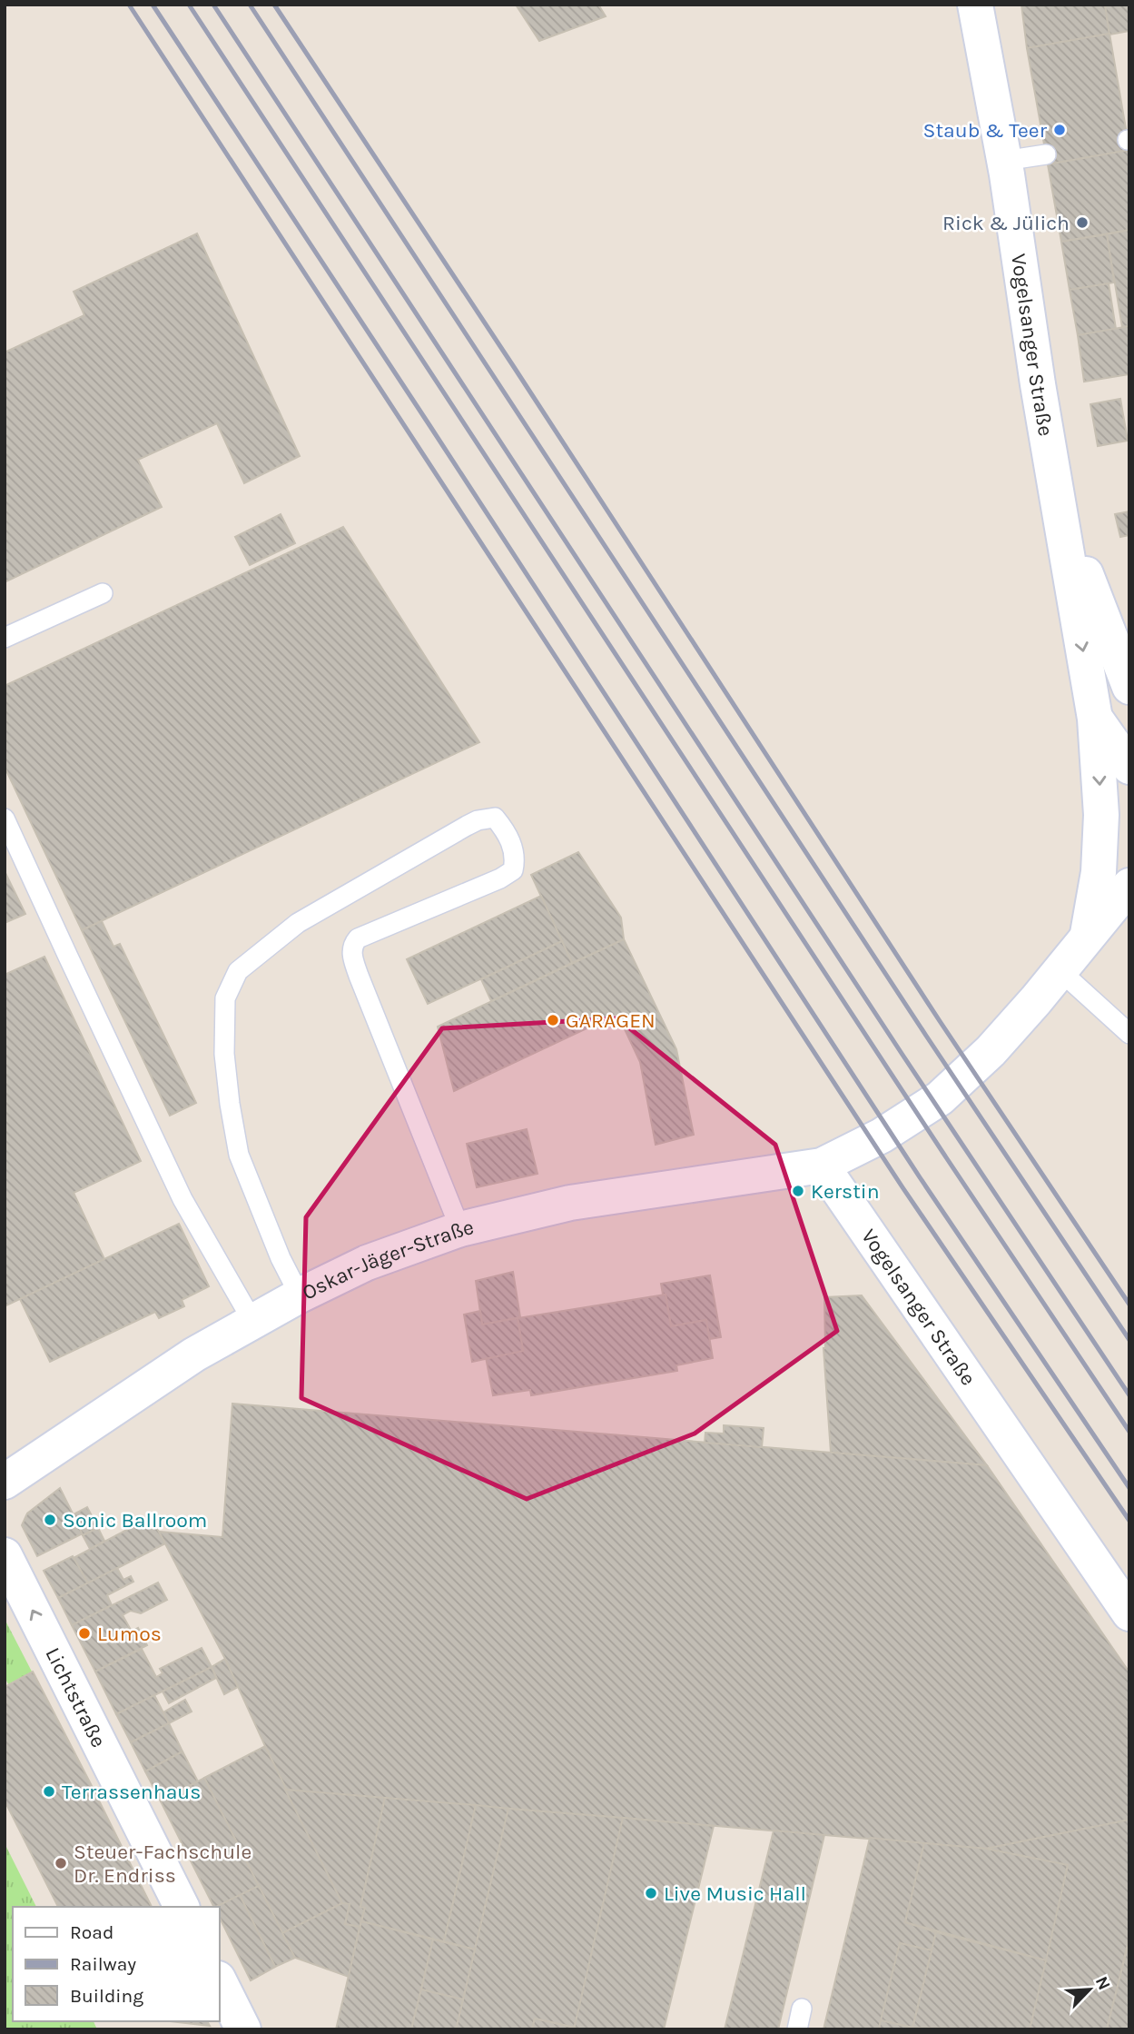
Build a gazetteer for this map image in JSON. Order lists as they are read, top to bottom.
{
  "streets": {
    "street": ["Vogelsanger Straße", "Oskar-Jäger-Straße", "Lichtstraße"]
  },
  "crossings": [
    ["Vogelsanger Straße", "Oskar-Jäger-Straße"]
  ],
  "one_way": ["Lichtstraße"],
  "places": [
    "Staub & Teer",
    "Rick & Jülich",
    "GARAGEN",
    "Kerstin",
    "Sonic Ballroom",
    "Lumos",
    "Terrassenhaus",
    "Steuer-Fachschule Dr. Endriss",
    "Live Music Hall"
  ],
  "legend": ["Road", "Railway", "Building"],
  "north": "top right"
}
